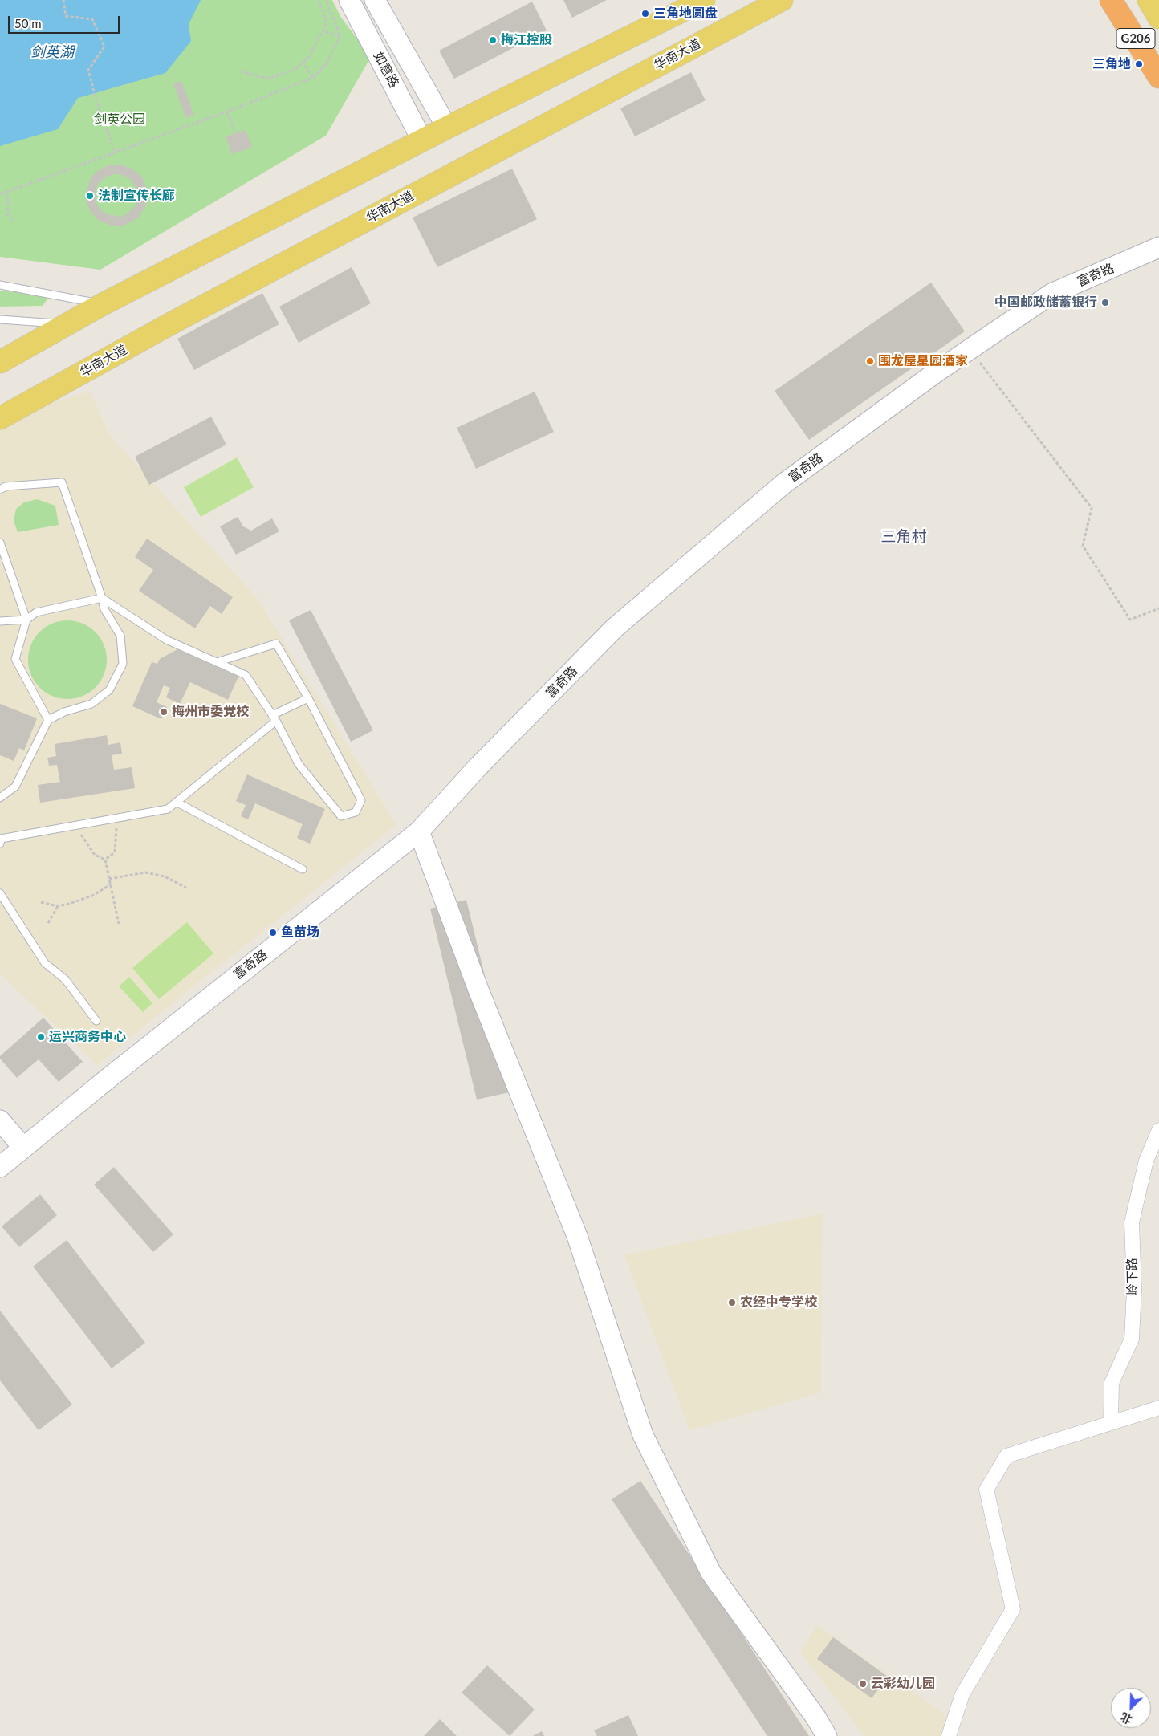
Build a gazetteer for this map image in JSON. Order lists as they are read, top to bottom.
{
  "streets": {
    "highway": ["G206"],
    "main road": ["华南大道"],
    "street": ["如意路", "富奇路", "岭下路"]
  },
  "districts": ["三角村"],
  "water": ["剑英湖"],
  "parks": ["剑英公园"],
  "places": [
    "三角地圆盘",
    "梅江控股",
    "三角地",
    "法制宣传长廊",
    "中国邮政储蓄银行",
    "围龙屋星园酒家",
    "梅州市委党校",
    "鱼苗场",
    "运兴商务中心",
    "农经中专学校",
    "云彩幼儿园"
  ],
  "scale_bar": "50 m",
  "north": "bottom left"
}
